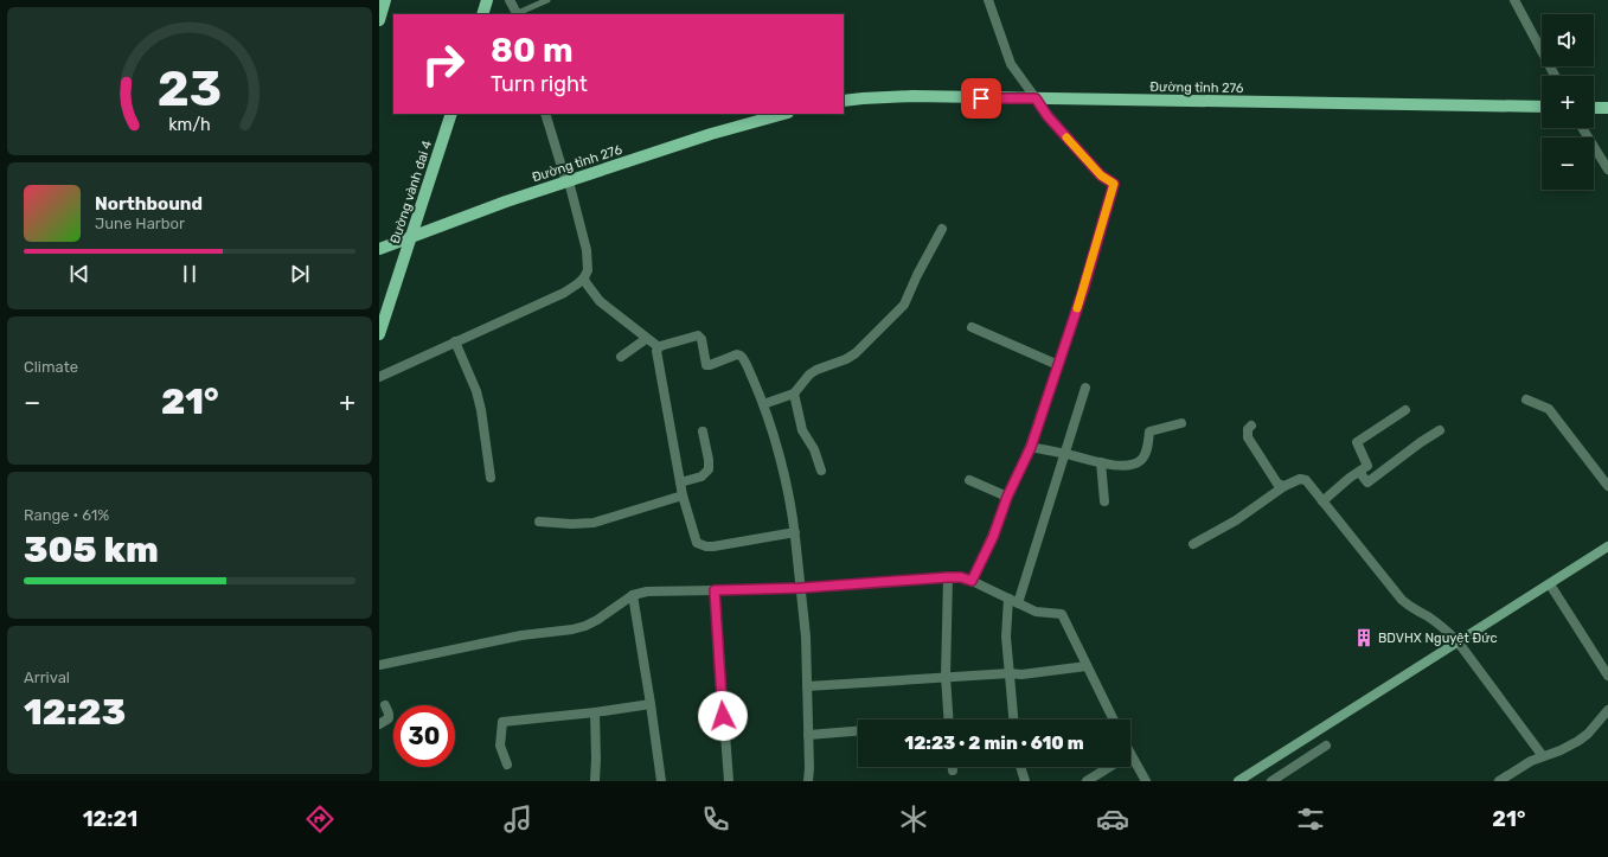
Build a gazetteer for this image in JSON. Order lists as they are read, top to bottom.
{
  "streets": {
    "main road": ["Đường tỉnh 276", "Đường vành đai 4"]
  },
  "crossings": [
    ["Đường tỉnh 276", "Đường vành đai 4"]
  ],
  "places": {
    "building": ["BDVHX Nguyệt Đức"]
  },
  "page": {
    "map_buttons": ["+", "−"],
    "turn": ["80 m", "Turn right"],
    "song": ["Northbound", "June Harbor"],
    "tile": [
      "Climate",
      ["Range · 61%", "305 km"],
      ["Arrival", "12:23"]
    ],
    "heat": ["−", "21°", "+"],
    "limit": "30",
    "trip": "12:23 · 2 min · 610 m",
    "tabs": ["12:21", "21°"],
    "gauge": ["23", "km/h"]
  }
}
